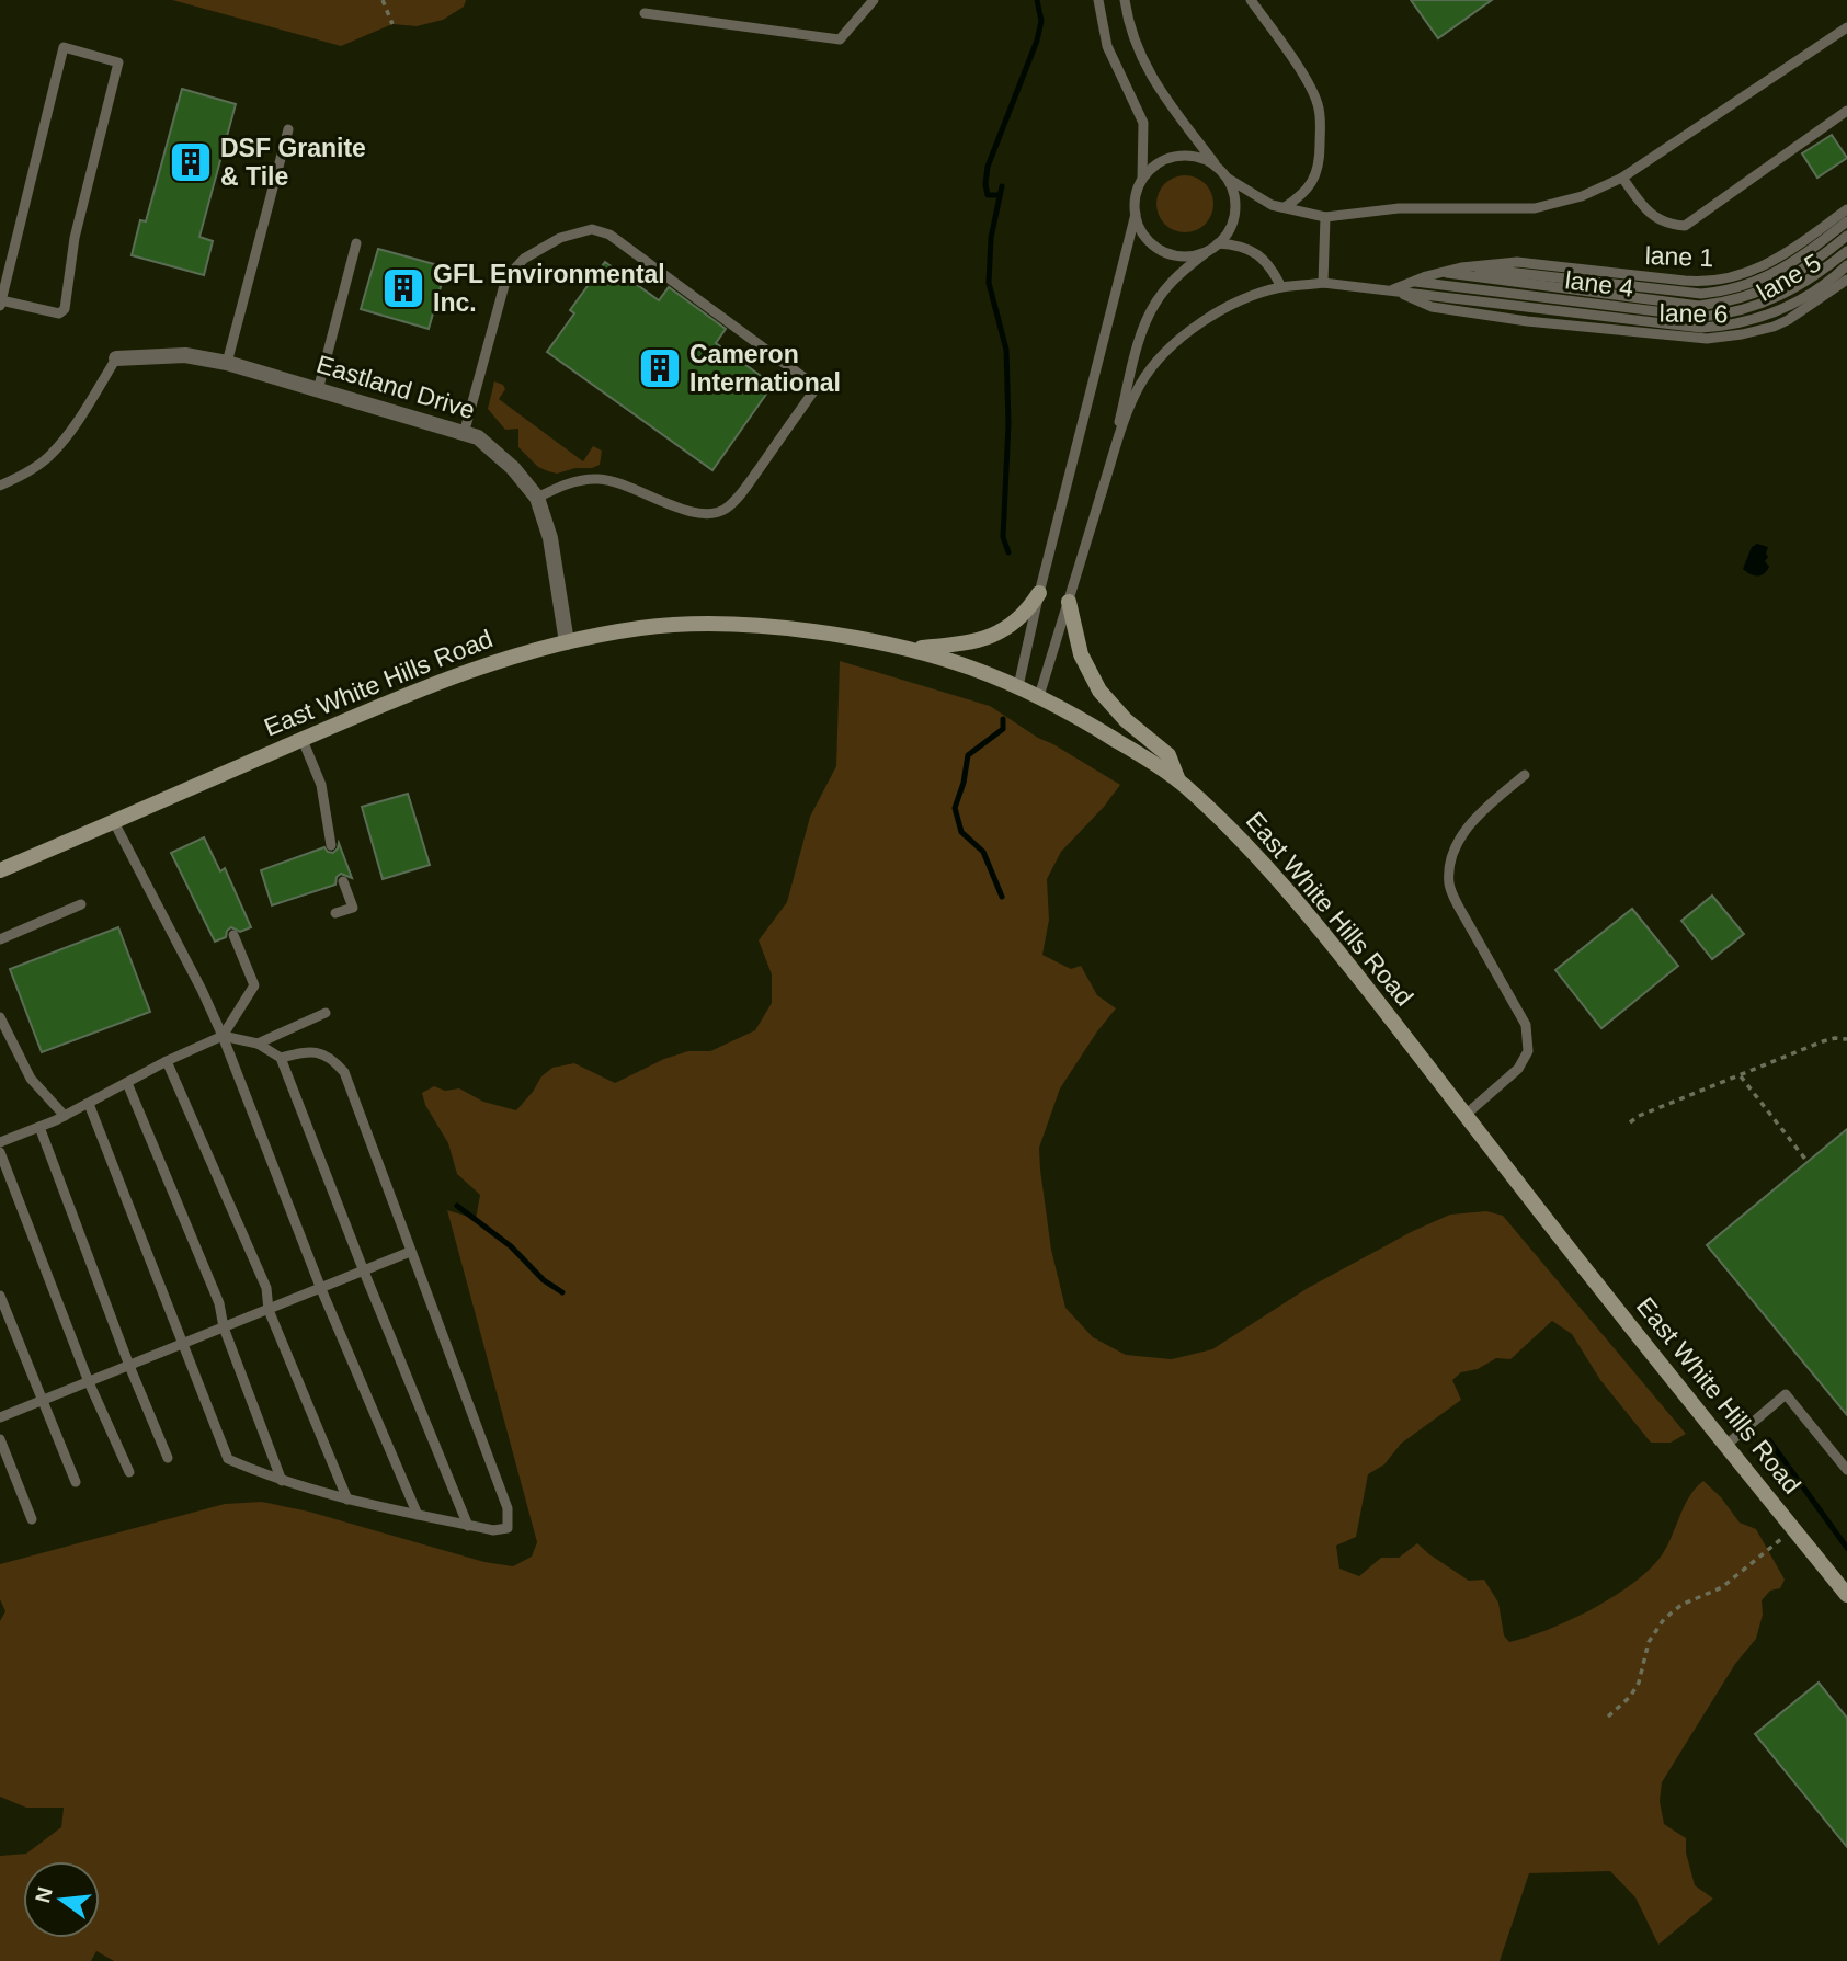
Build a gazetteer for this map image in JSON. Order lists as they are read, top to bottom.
{
  "streets": {
    "main road": ["East White Hills Road"],
    "street": ["Eastland Drive"],
    "lane": [
      "lane 1",
      "lane 5",
      "lane 4",
      "lane 6"
    ]
  },
  "crossings": [
    ["lane 5", "lane 6"],
    ["Eastland Drive", "East White Hills Road"]
  ],
  "places": {
    "building": ["DSF Granite & Tile", "GFL Environmental Inc.", "Cameron International"]
  },
  "north": "left"
}
